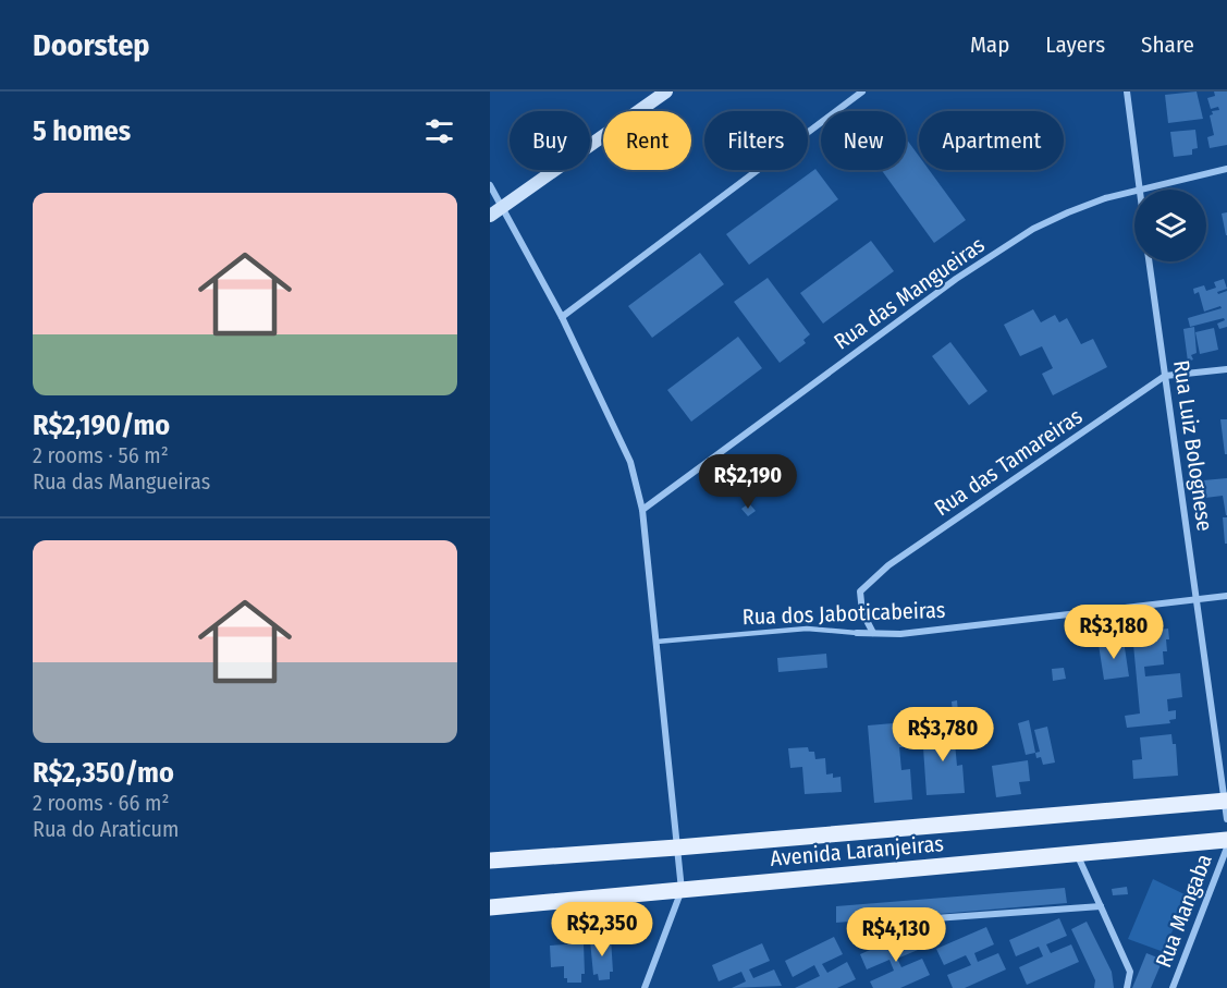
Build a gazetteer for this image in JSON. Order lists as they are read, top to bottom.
{
  "streets": {
    "main road": ["Avenida Laranjeiras"],
    "street": [
      "Rua das Mangueiras",
      "Rua Luiz Bolognese",
      "Rua das Tamareiras",
      "Rua dos Jaboticabeiras",
      "Rua Mangaba"
    ]
  },
  "crossings": [
    ["Rua Luiz Bolognese", "Rua das Tamareiras"],
    ["Rua Luiz Bolognese", "Rua dos Jaboticabeiras"],
    ["Rua Luiz Bolognese", "Avenida Laranjeiras"],
    ["Rua das Tamareiras", "Rua dos Jaboticabeiras"]
  ],
  "page": {
    "header": "Doorstep",
    "nav": ["Map", "Layers", "Share"],
    "heading": "5 homes",
    "chip": [
      "Buy",
      "Rent",
      "Filters",
      "New",
      "Apartment"
    ],
    "list": [
      {
        "name": "R$2,190/mo",
        "note": "2 rooms · 56 m² · Rua das Mangueiras"
      },
      {
        "name": "R$2,350/mo",
        "note": "2 rooms · 66 m² · Rua do Araticum"
      }
    ],
    "price": [
      "R$2,190",
      "R$3,180",
      "R$3,780",
      "R$2,350",
      "R$4,130"
    ]
  }
}
